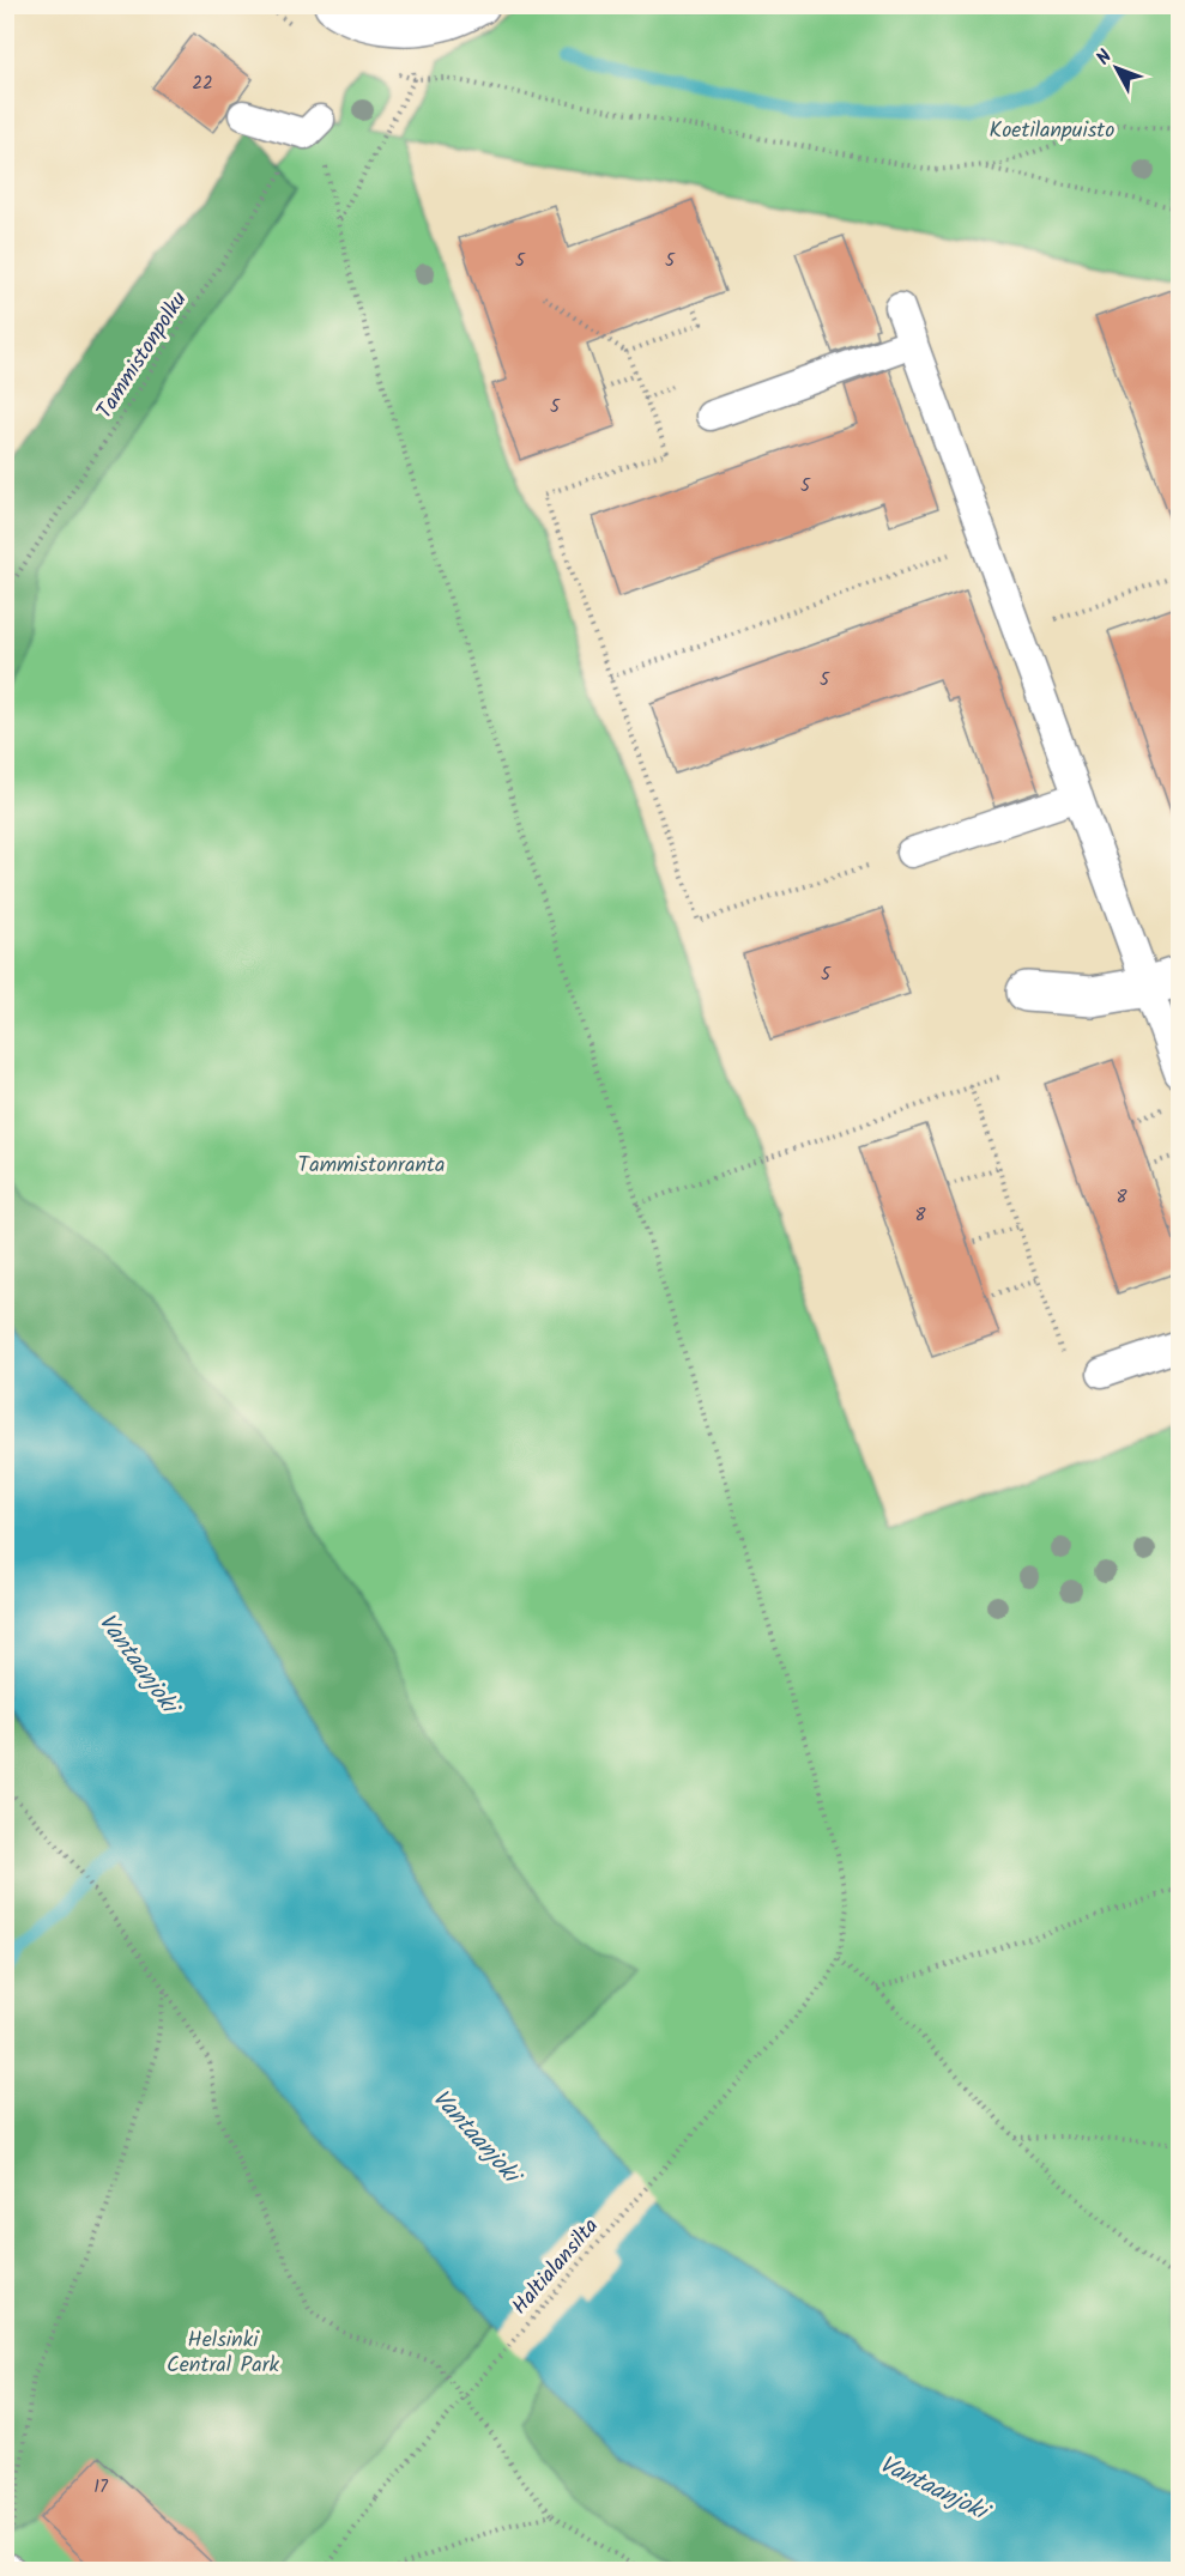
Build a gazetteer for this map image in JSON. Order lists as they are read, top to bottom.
{
  "streets": {
    "path": ["Tammistonpolku", "Haltialansilta"]
  },
  "water": ["Vantaanjoki"],
  "parks": ["Koetilanpuisto", "Tammistonranta", "Helsinki Central Park"],
  "house_numbers": [
    "22",
    "5",
    "5",
    "5",
    "5",
    "5",
    "5",
    "8",
    "8",
    "17"
  ],
  "north": "top left"
}
